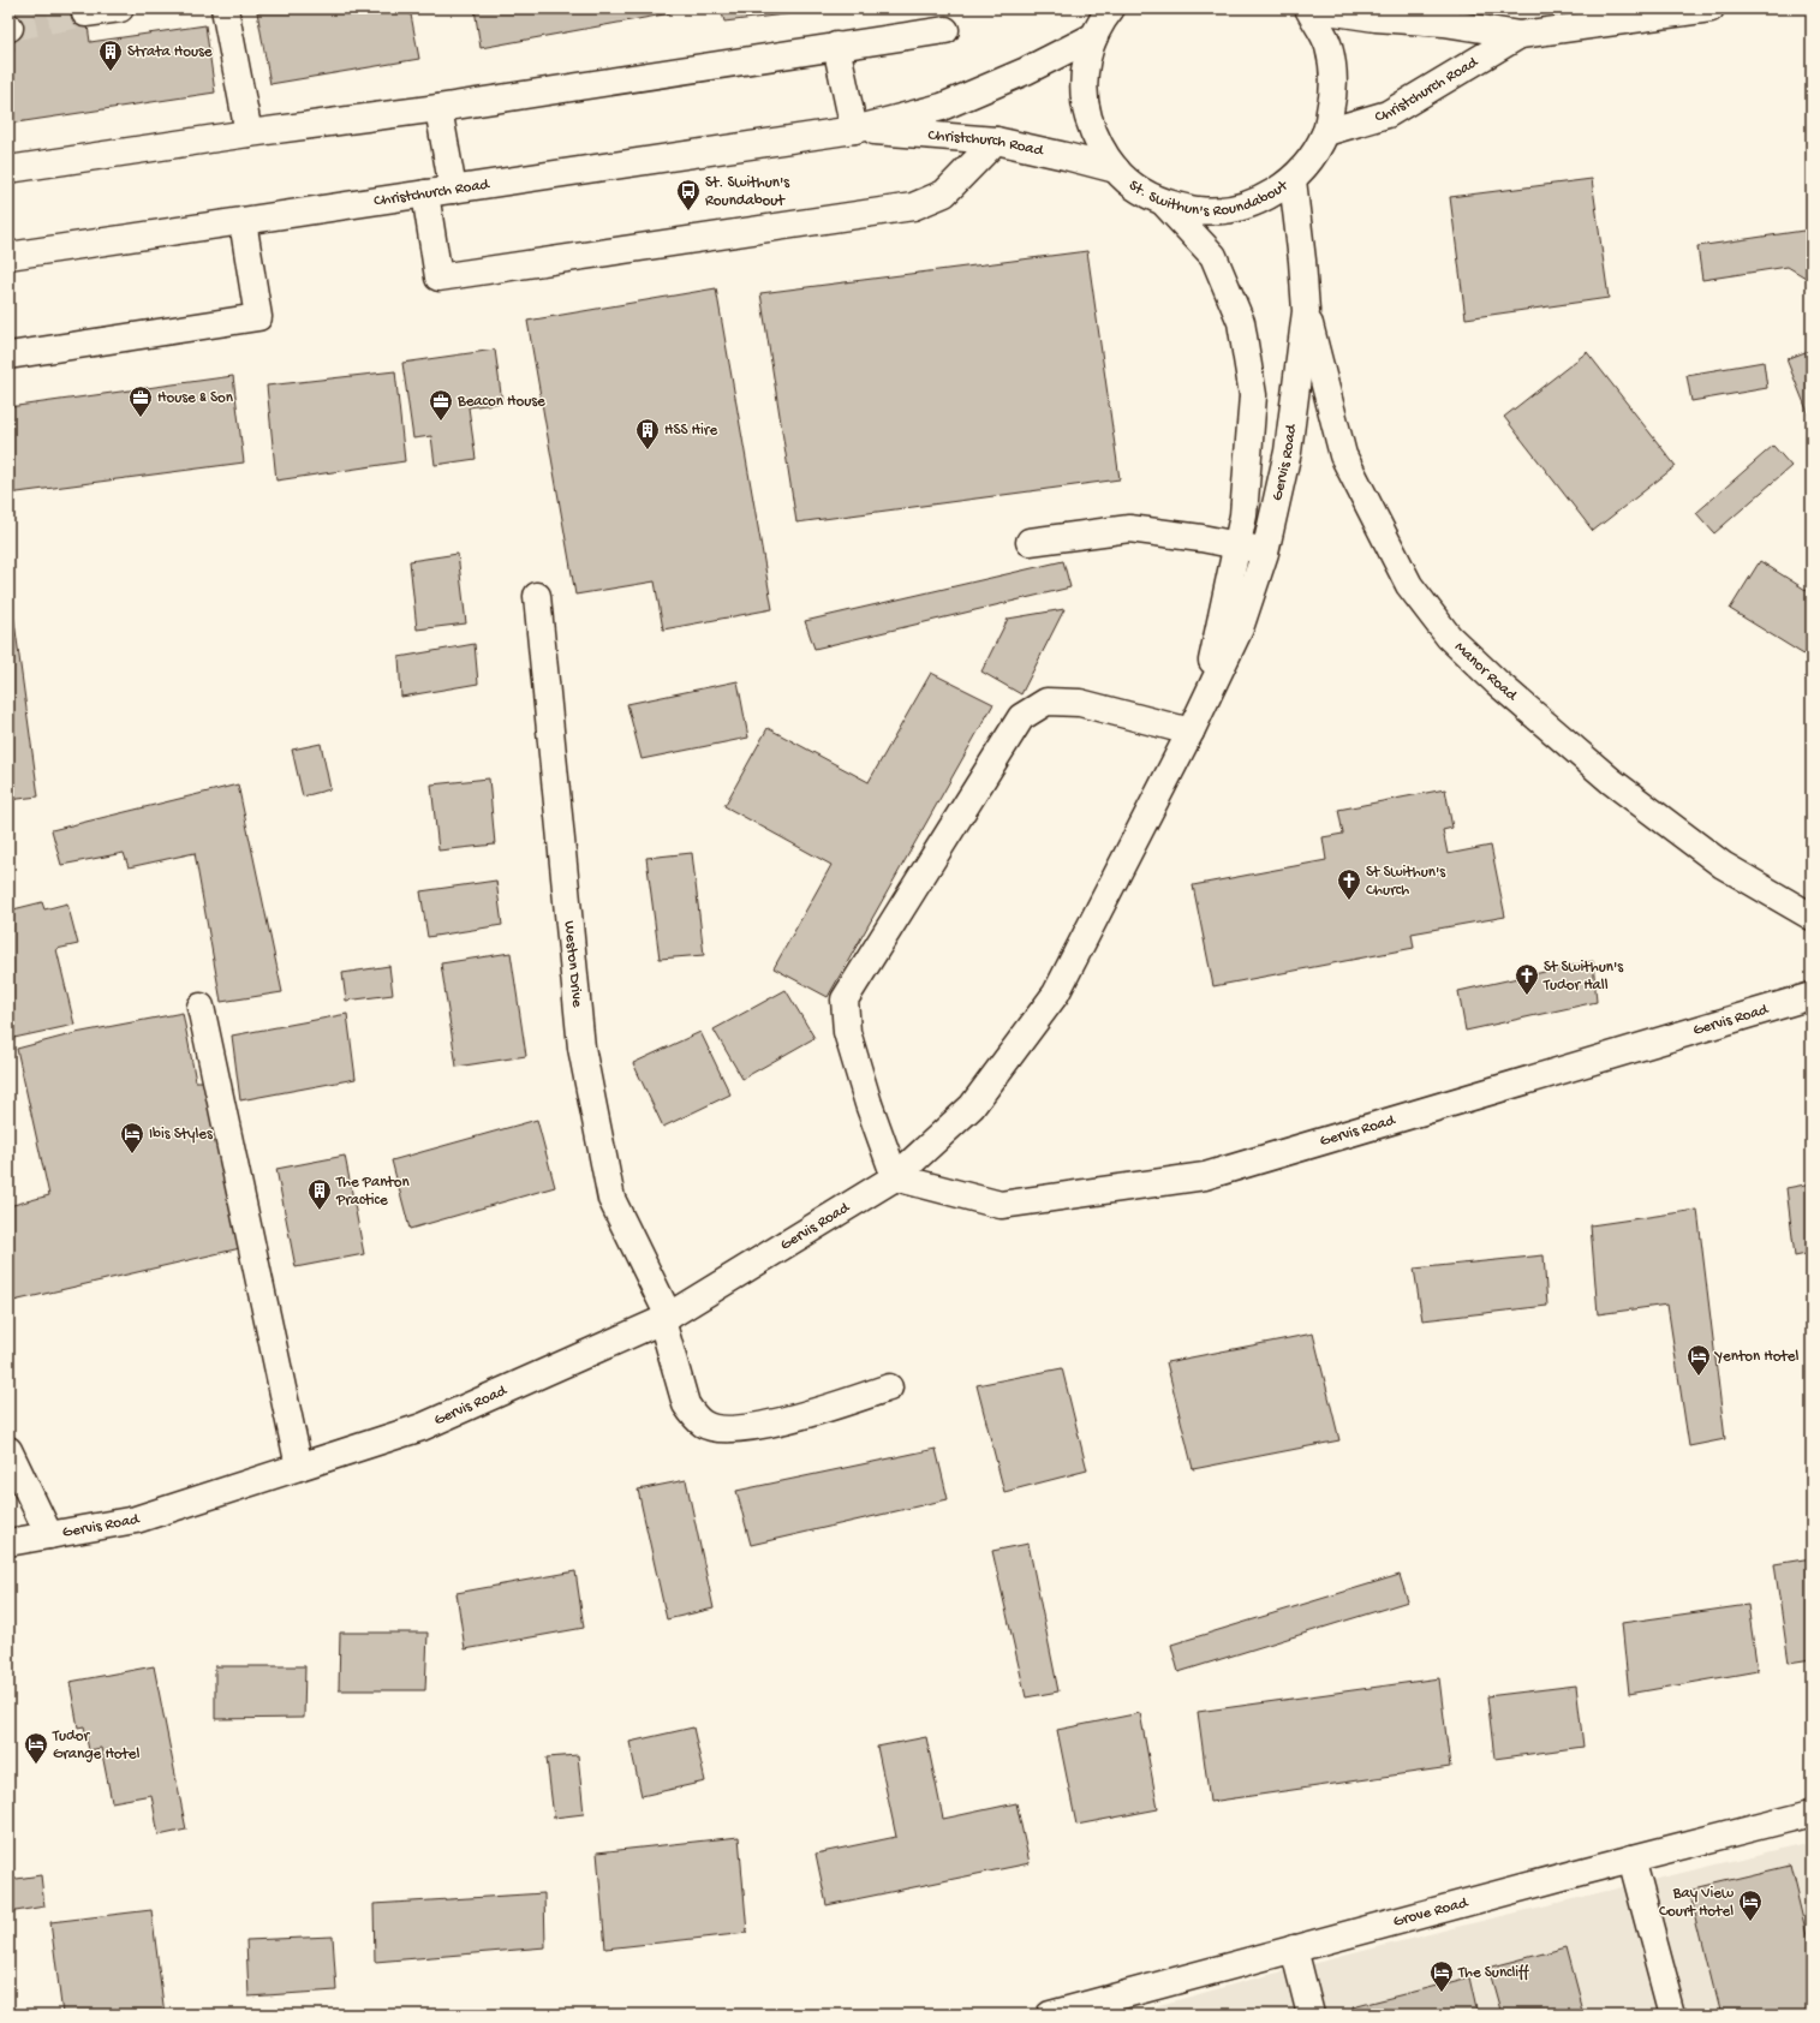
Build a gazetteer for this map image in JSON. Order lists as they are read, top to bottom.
{
  "streets": {
    "street": [
      "Christchurch Road",
      "St. Swithun's Roundabout",
      "Gervis Road",
      "Manor Road",
      "Weston Drive",
      "Grove Road"
    ]
  },
  "crossings": [
    ["Christchurch Road", "St. Swithun's Roundabout"],
    ["St. Swithun's Roundabout", "Gervis Road"],
    ["Gervis Road", "Manor Road"],
    ["Gervis Road", "Weston Drive"]
  ],
  "places": {
    "building": ["Strata House", "HSS Hire", "The Panton Practice"],
    "bus stop": ["St. Swithun's Roundabout"],
    "office": ["House & Son", "Beacon House"],
    "church": ["St Swithun's Church", "St Swithun's Tudor Hall"],
    "hotel": [
      "Ibis Styles",
      "Yenton Hotel",
      "Tudor Grange Hotel",
      "Bay View Court Hotel",
      "The Suncliff"
    ]
  }
}
